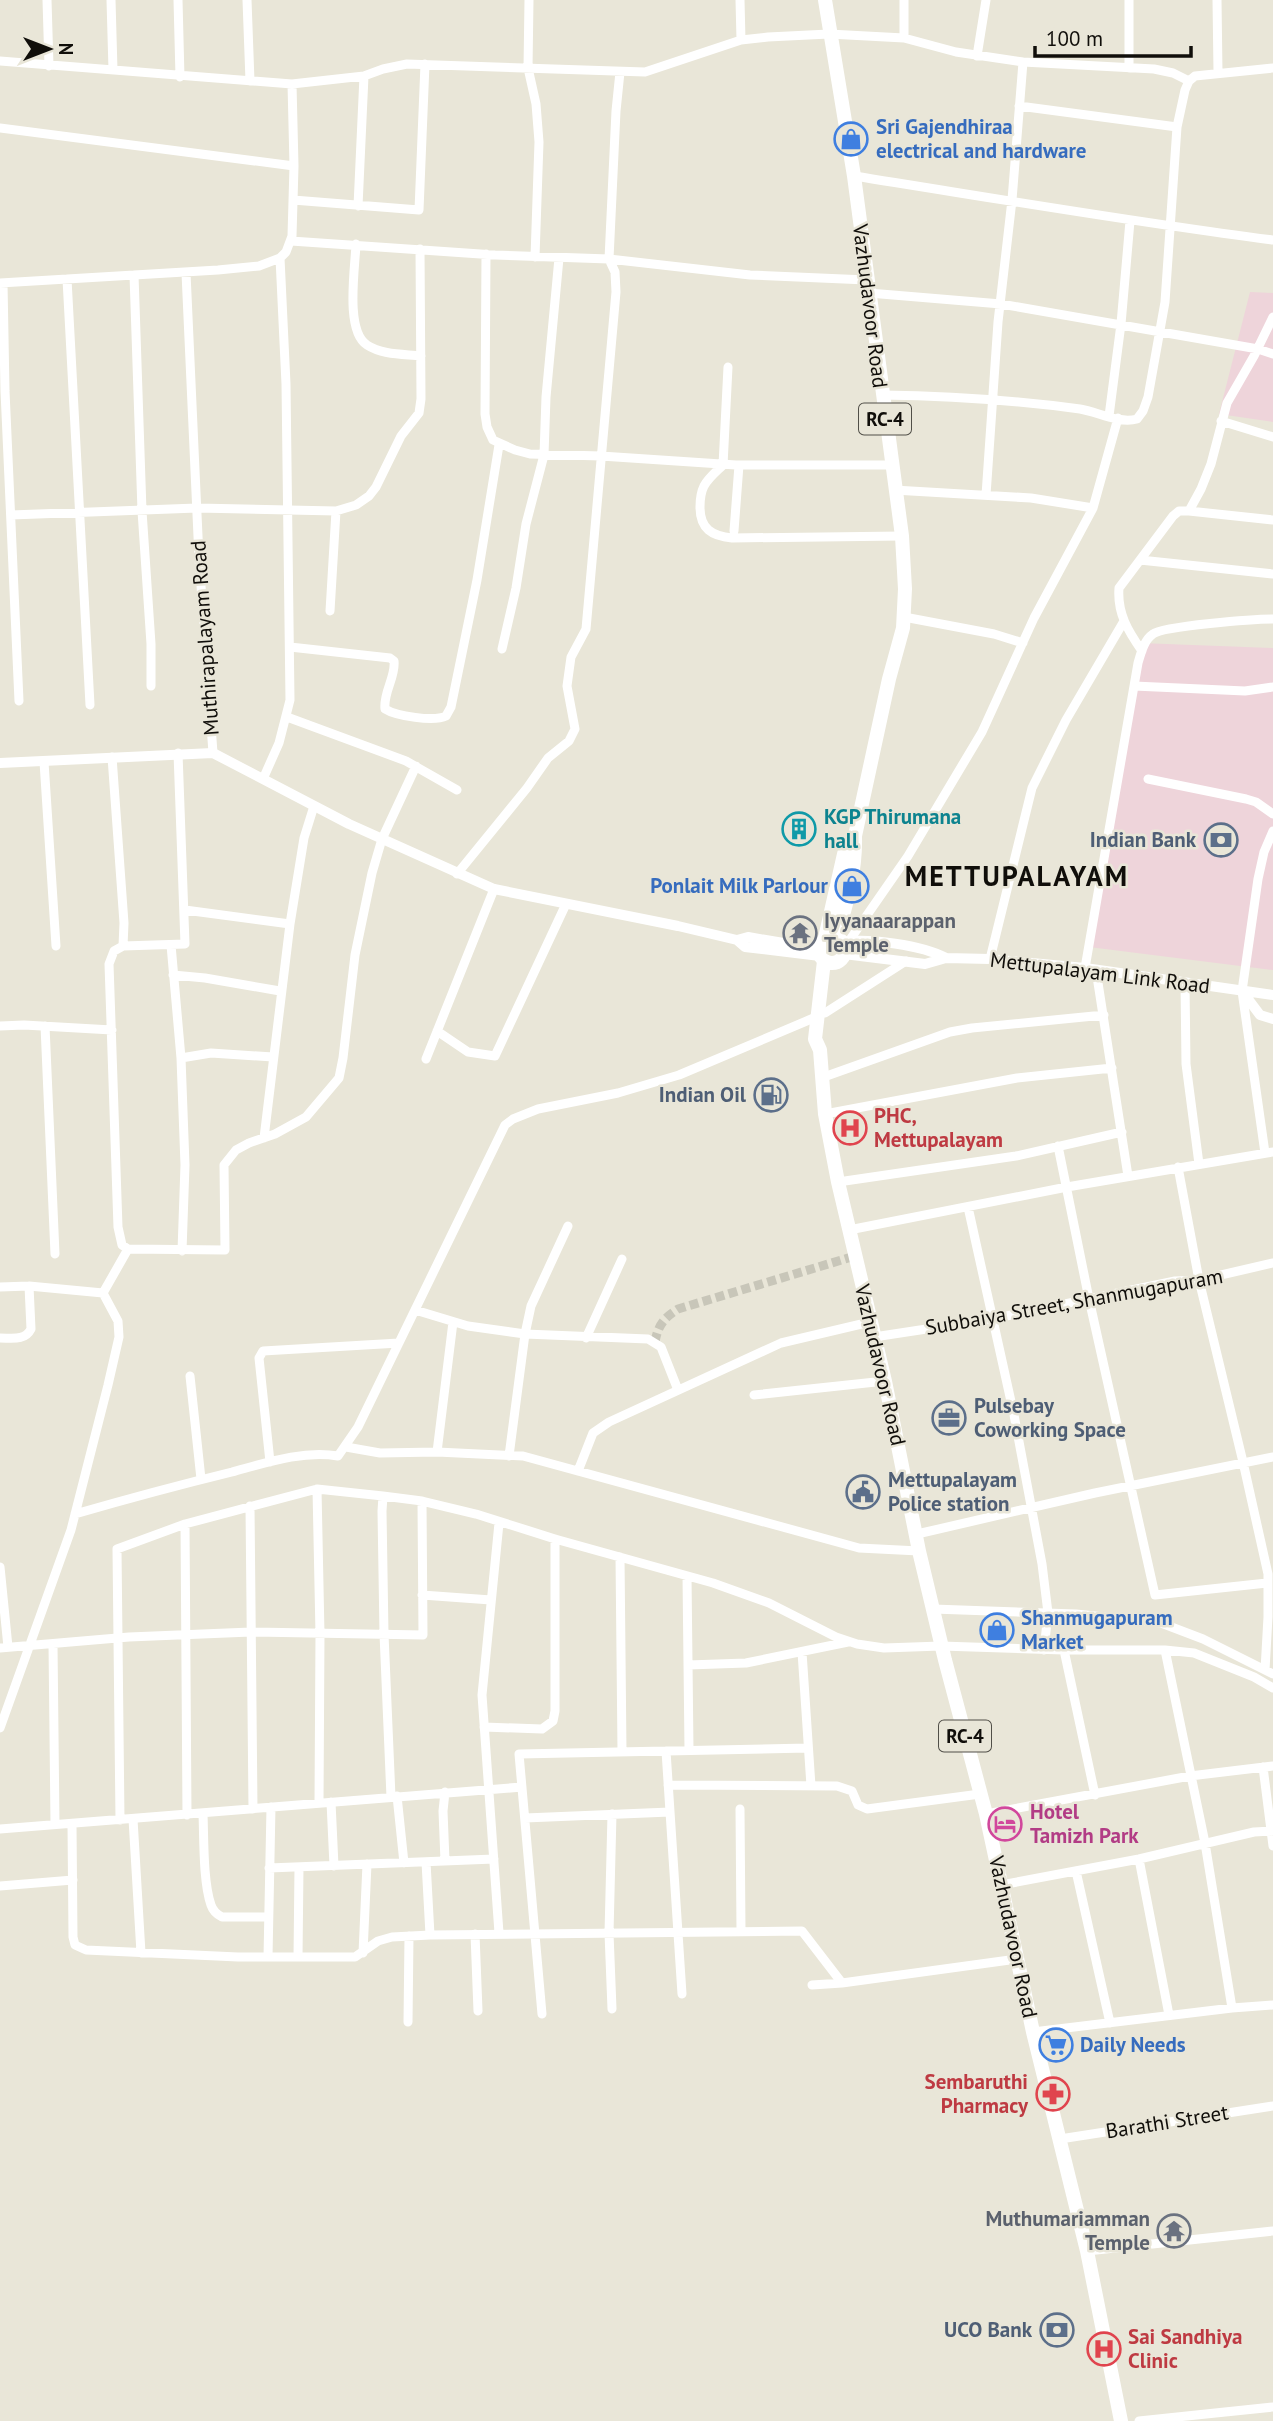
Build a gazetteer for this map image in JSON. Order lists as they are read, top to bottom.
{
  "streets": {
    "main road": ["Vazhudavoor Road", "RC-4"],
    "street": [
      "Muthirapalayam Road",
      "Mettupalayam Link Road",
      "Subbaiya Street, Shanmugapuram",
      "Barathi Street"
    ]
  },
  "crossings": [
    ["Vazhudavoor Road", "Muthirapalayam Road"],
    ["Vazhudavoor Road", "Mettupalayam Link Road"],
    ["Vazhudavoor Road", "Subbaiya Street, Shanmugapuram"],
    ["Vazhudavoor Road", "Barathi Street"],
    ["Muthirapalayam Road", "Mettupalayam Link Road"]
  ],
  "districts": ["METTUPALAYAM"],
  "places": {
    "shop": ["Sri Gajendhiraa electrical and hardware", "Ponlait Milk Parlour", "Shanmugapuram Market"],
    "building": ["KGP Thirumana hall"],
    "bank": ["Indian Bank", "UCO Bank"],
    "temple": ["Iyyanaarappan Temple", "Muthumariamman Temple"],
    "fuel station": ["Indian Oil"],
    "hospital": ["PHC, Mettupalayam", "Sai Sandhiya Clinic"],
    "office": ["Pulsebay Coworking Space"],
    "public building": ["Mettupalayam Police station"],
    "hotel": ["Hotel Tamizh Park"],
    "supermarket": ["Daily Needs"],
    "pharmacy": ["Sembaruthi Pharmacy"]
  },
  "scale_bar": "100 m",
  "north": "right"
}
